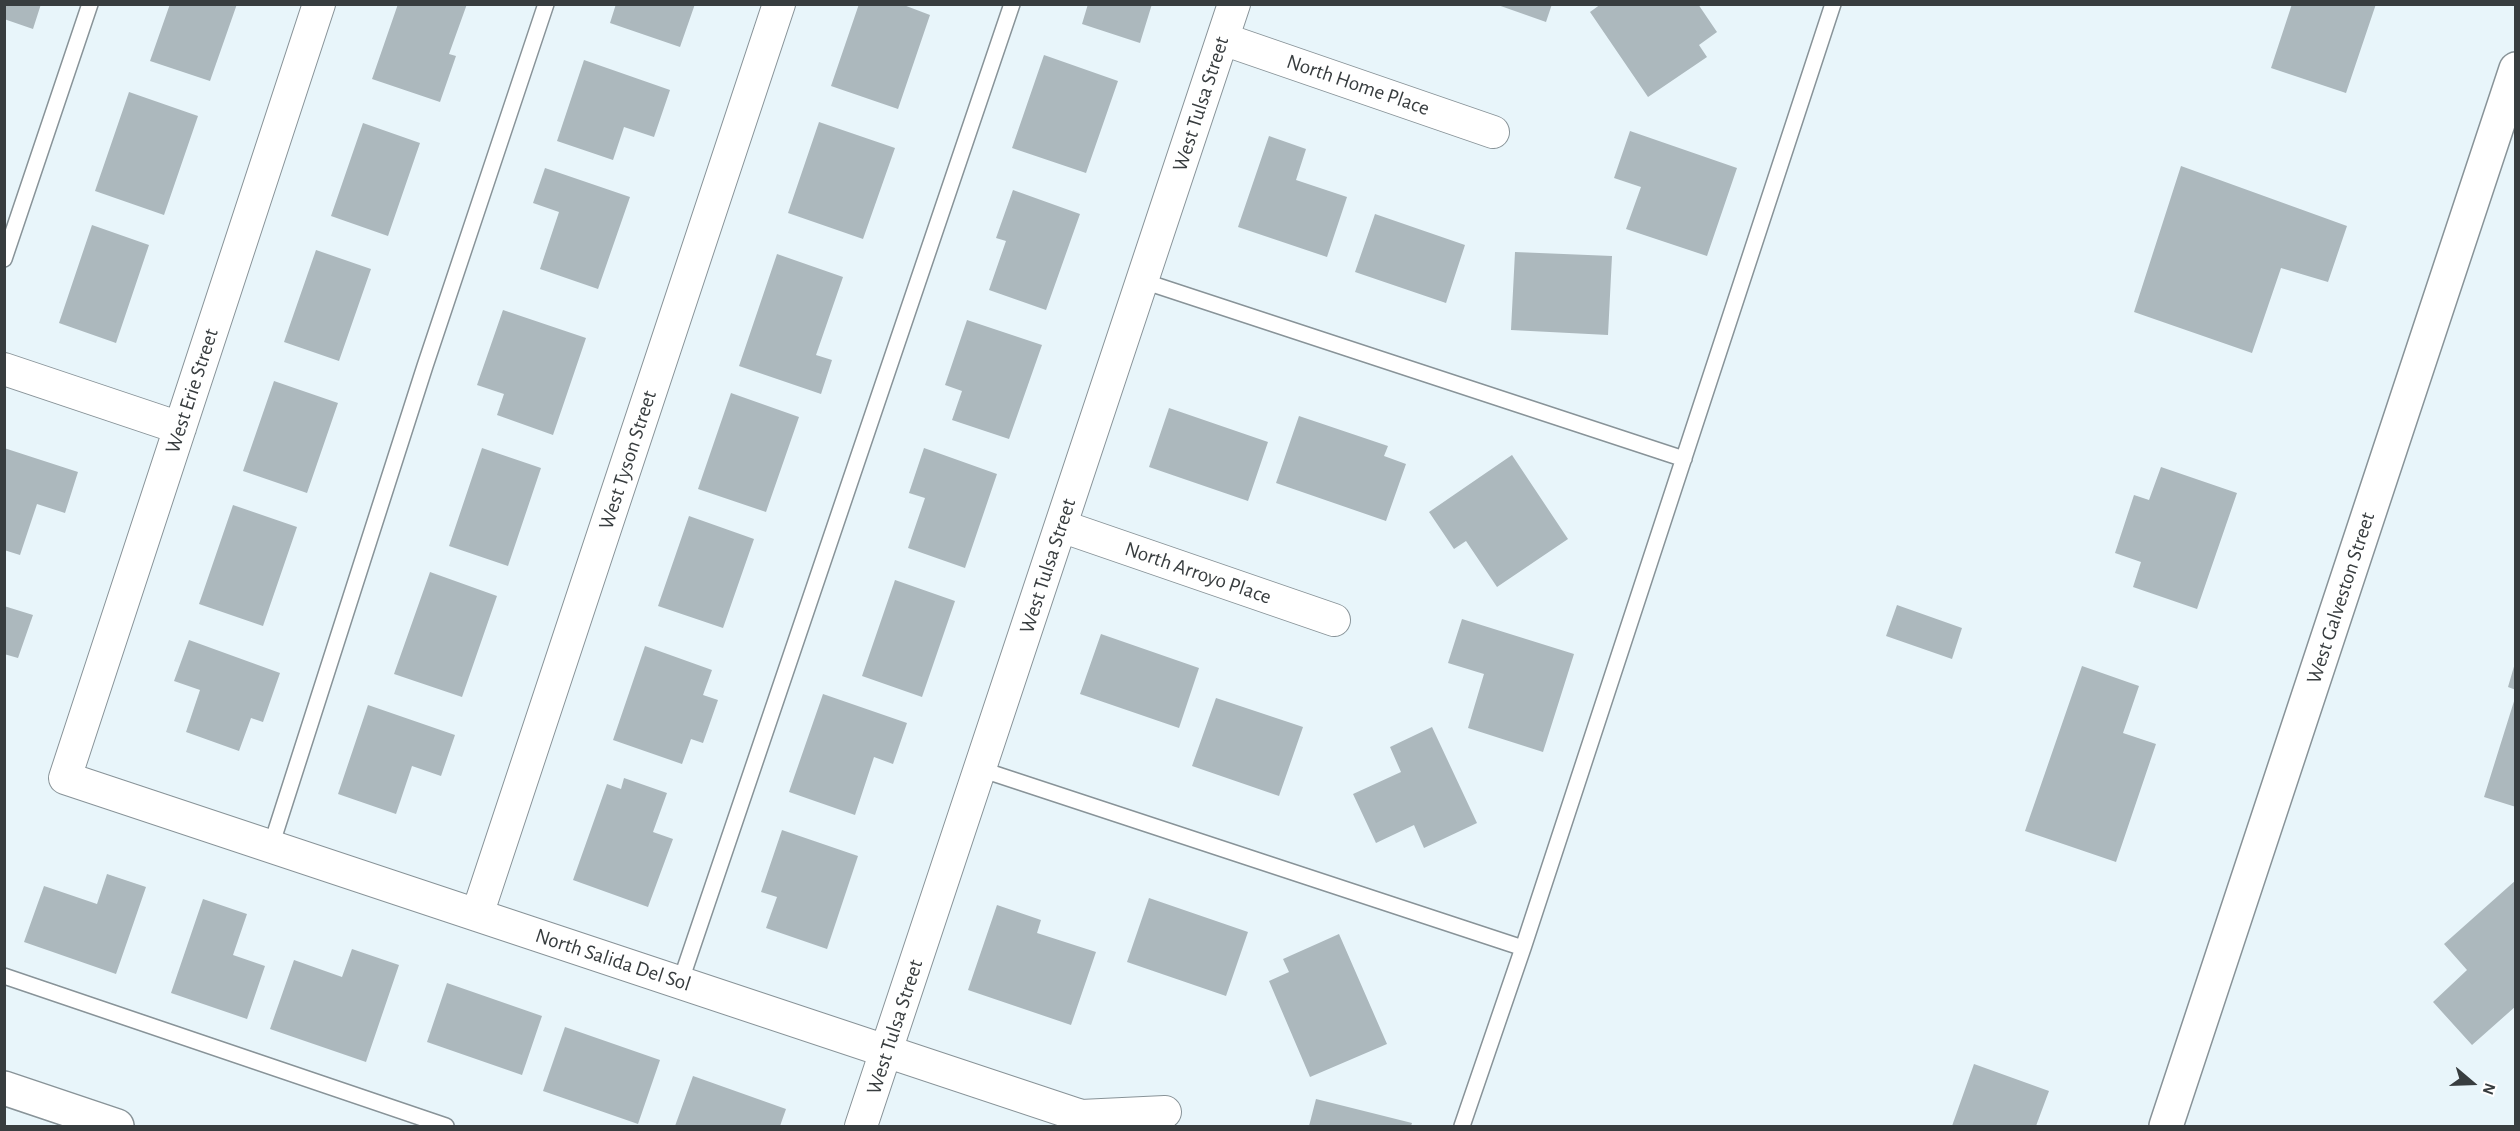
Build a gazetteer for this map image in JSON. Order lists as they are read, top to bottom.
{
  "streets": {
    "street": [
      "North Home Place",
      "West Tulsa Street",
      "West Erie Street",
      "West Tyson Street",
      "North Arroyo Place",
      "West Galveston Street",
      "North Salida Del Sol"
    ]
  },
  "crossings": [
    ["North Home Place", "West Tulsa Street"],
    ["West Tulsa Street", "North Arroyo Place"],
    ["West Tulsa Street", "North Salida Del Sol"],
    ["West Erie Street", "North Salida Del Sol"],
    ["West Tyson Street", "North Salida Del Sol"]
  ],
  "north": "right"
}
